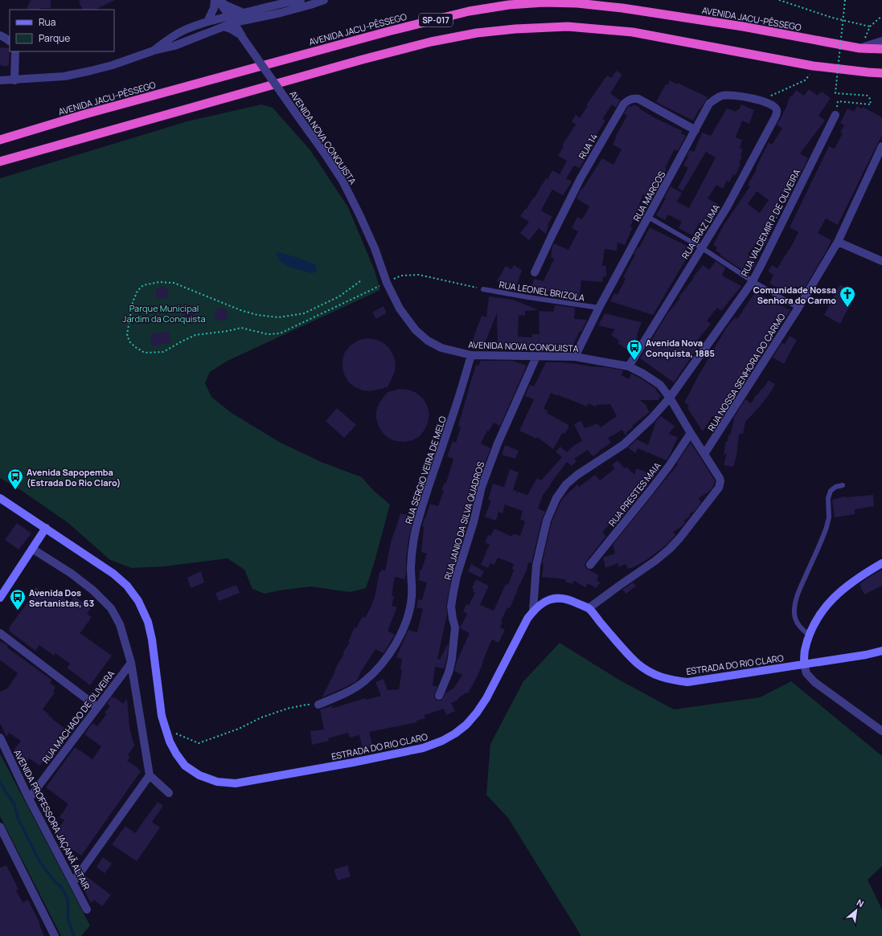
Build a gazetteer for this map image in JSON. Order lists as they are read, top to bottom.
{
  "streets": {
    "highway": ["AVENIDA JACU-PÊSSEGO", "SP-017"],
    "main road": ["ESTRADA DO RIO CLARO"],
    "street": [
      "AVENIDA NOVA CONQUISTA",
      "RUA 14",
      "RUA MARCOS",
      "RUA VALDEMIR P. DE OLIVEIRA",
      "RUA BRAZ LIMA",
      "RUA NOSSA SENHORA DO CARMO",
      "RUA SERGIO VEIRA DE MELO",
      "RUA PRESTES MAIA",
      "RUA JANIO DA SILVA QUADROS",
      "RUA MACHADO DE OLIVEIRA",
      "AVENIDA PROFESSORA JAÇANÃ ALTAIR"
    ],
    "lane": ["RUA LEONEL BRIZOLA"]
  },
  "crossings": [
    ["AVENIDA NOVA CONQUISTA", "RUA MARCOS"],
    ["AVENIDA NOVA CONQUISTA", "RUA VALDEMIR P. DE OLIVEIRA"],
    ["AVENIDA NOVA CONQUISTA", "RUA BRAZ LIMA"],
    ["AVENIDA NOVA CONQUISTA", "RUA NOSSA SENHORA DO CARMO"],
    ["AVENIDA NOVA CONQUISTA", "RUA SERGIO VEIRA DE MELO"],
    ["AVENIDA NOVA CONQUISTA", "RUA PRESTES MAIA"],
    ["AVENIDA NOVA CONQUISTA", "RUA JANIO DA SILVA QUADROS"],
    ["AVENIDA NOVA CONQUISTA", "ESTRADA DO RIO CLARO"],
    ["RUA 14", "RUA MARCOS"],
    ["RUA MARCOS", "RUA BRAZ LIMA"],
    ["RUA MARCOS", "RUA LEONEL BRIZOLA"],
    ["RUA VALDEMIR P. DE OLIVEIRA", "ESTRADA DO RIO CLARO"],
    ["RUA MACHADO DE OLIVEIRA", "AVENIDA PROFESSORA JAÇANÃ ALTAIR"]
  ],
  "parks": ["Parque Municipal Jardim da Conquista"],
  "places": {
    "church": ["Comunidade Nossa Senhora do Carmo"],
    "bus stop": ["Avenida Nova Conquista, 1885", "Avenida Sapopemba (Estrada Do Rio Claro)", "Avenida Dos Sertanistas, 63"]
  },
  "legend": ["Rua", "Parque"],
  "north": "top right"
}
